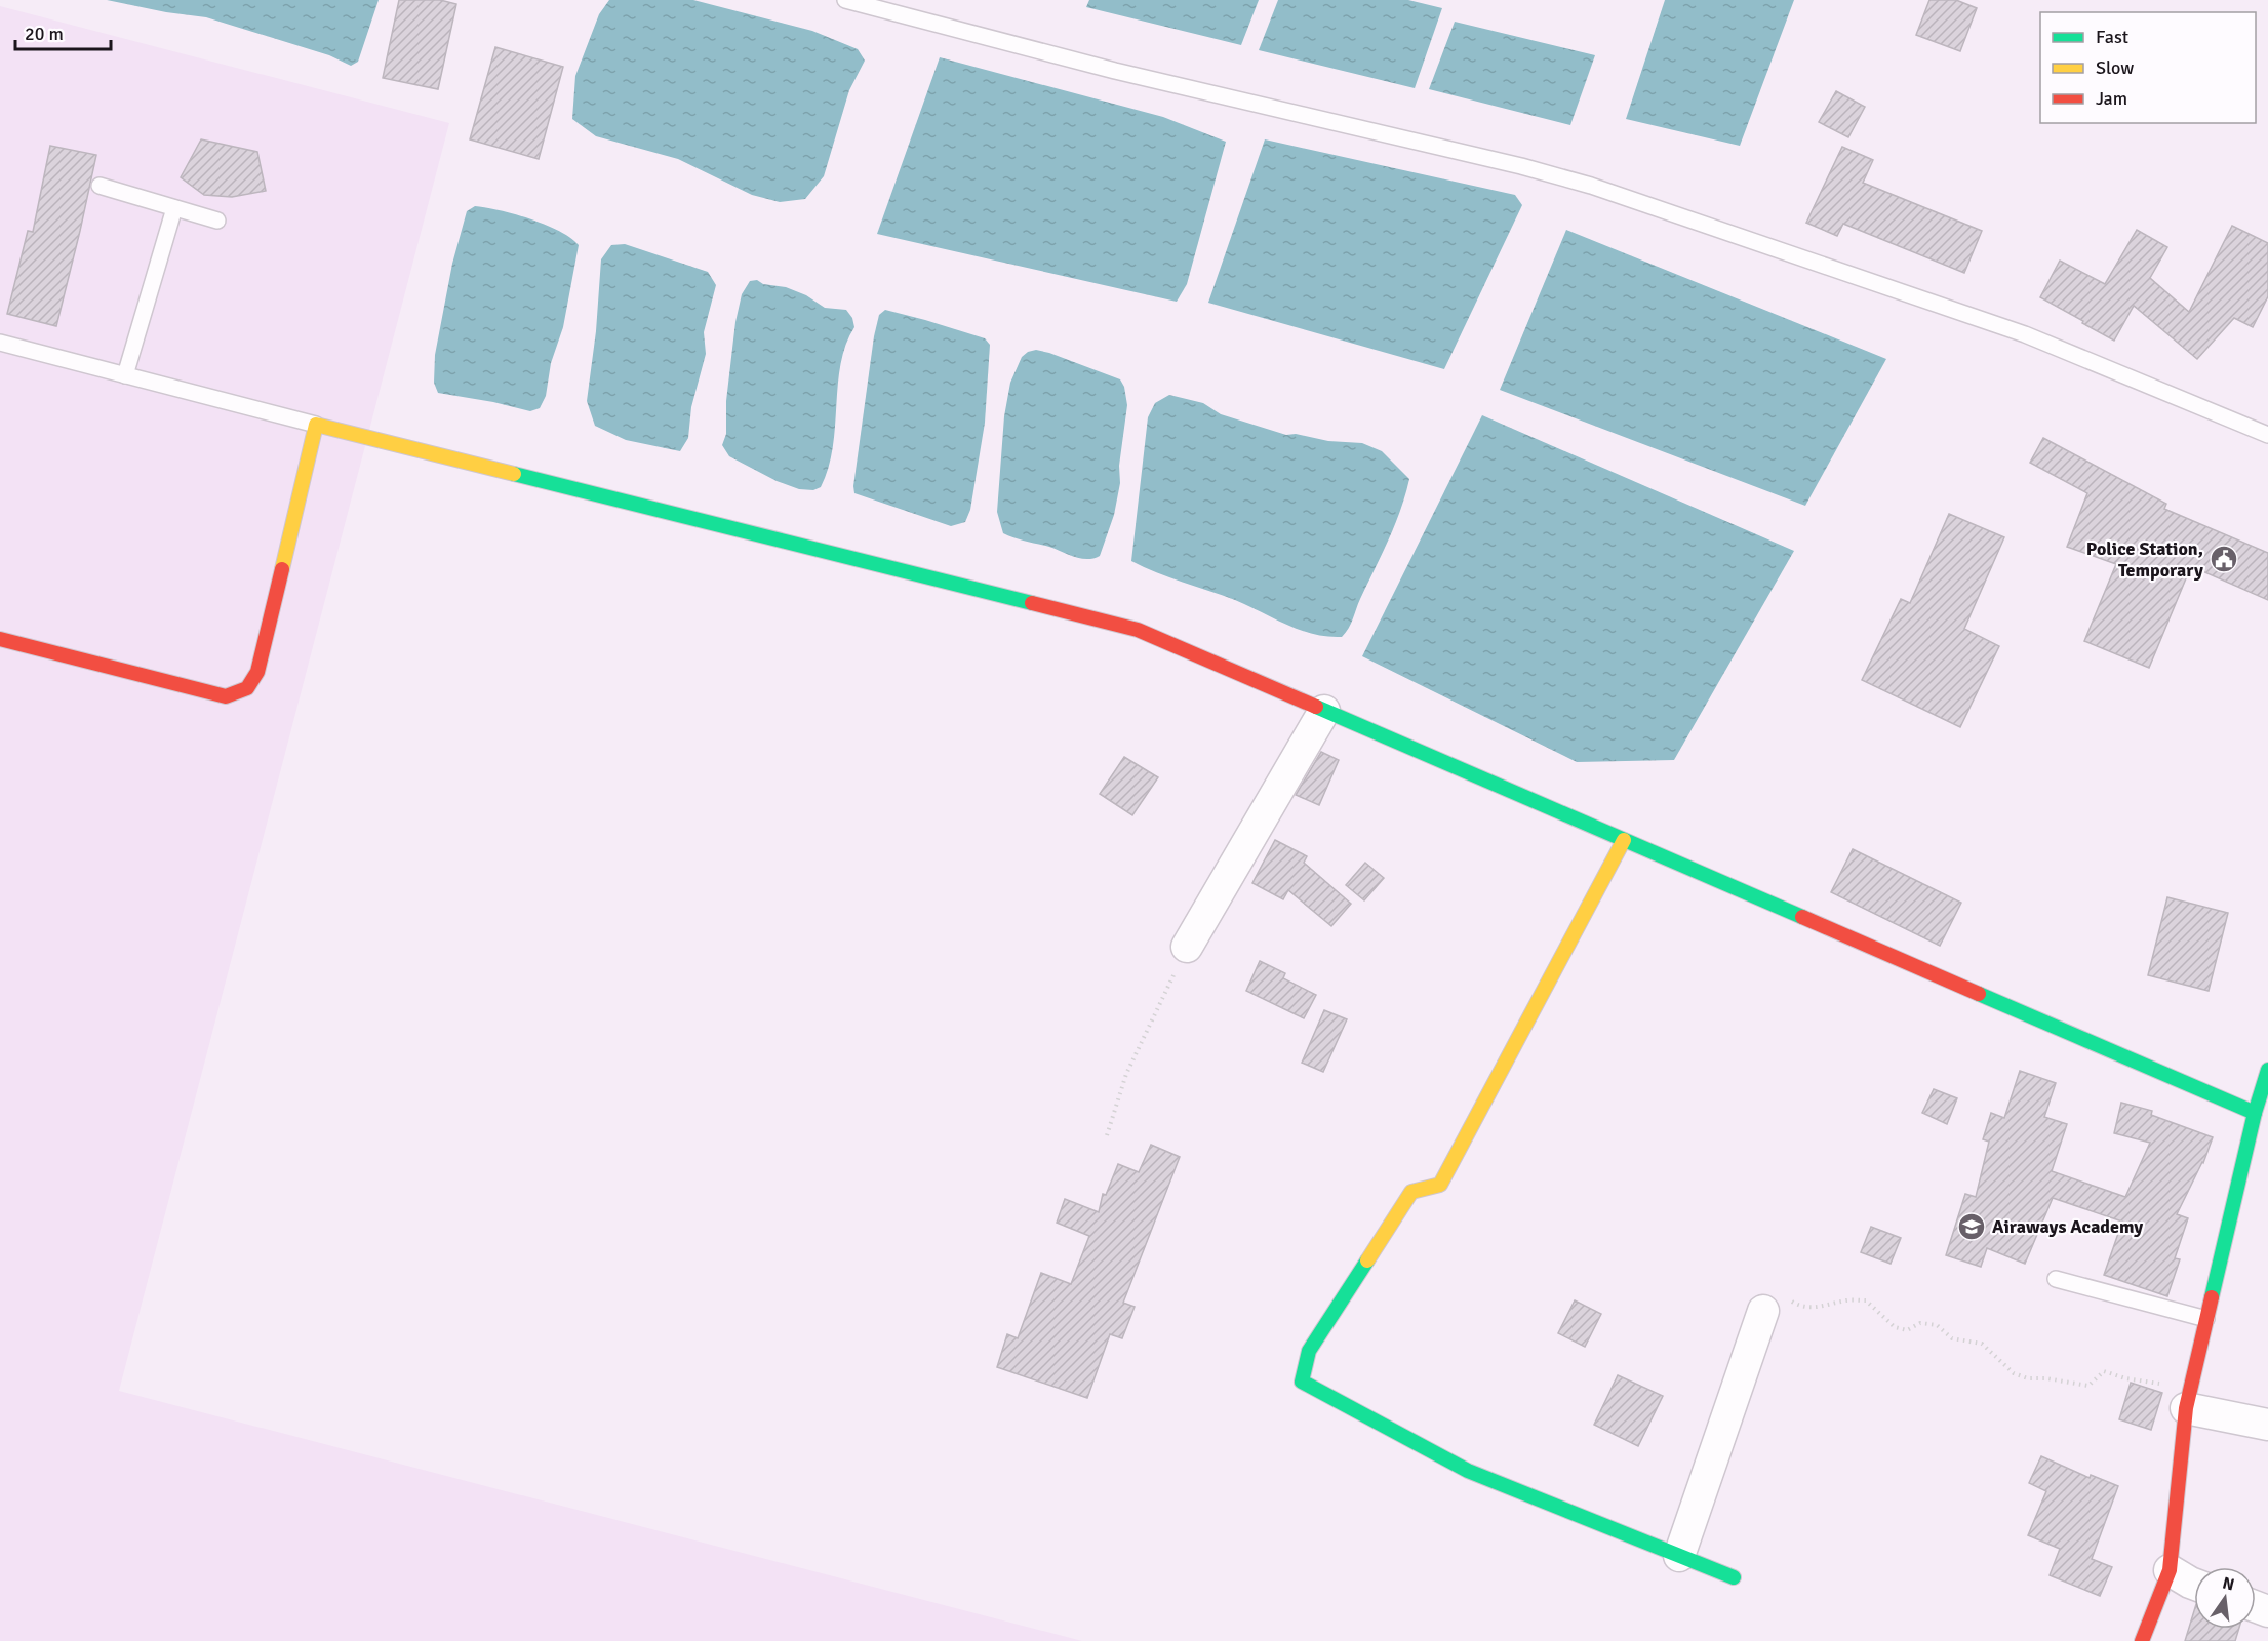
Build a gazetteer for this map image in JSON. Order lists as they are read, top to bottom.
{
  "places": {
    "public building": ["Police Station, Temporary"],
    "school or university": ["Airaways Academy"]
  },
  "legend": ["Fast", "Slow", "Jam"],
  "scale_bar": "20 m",
  "north": "top"
}
